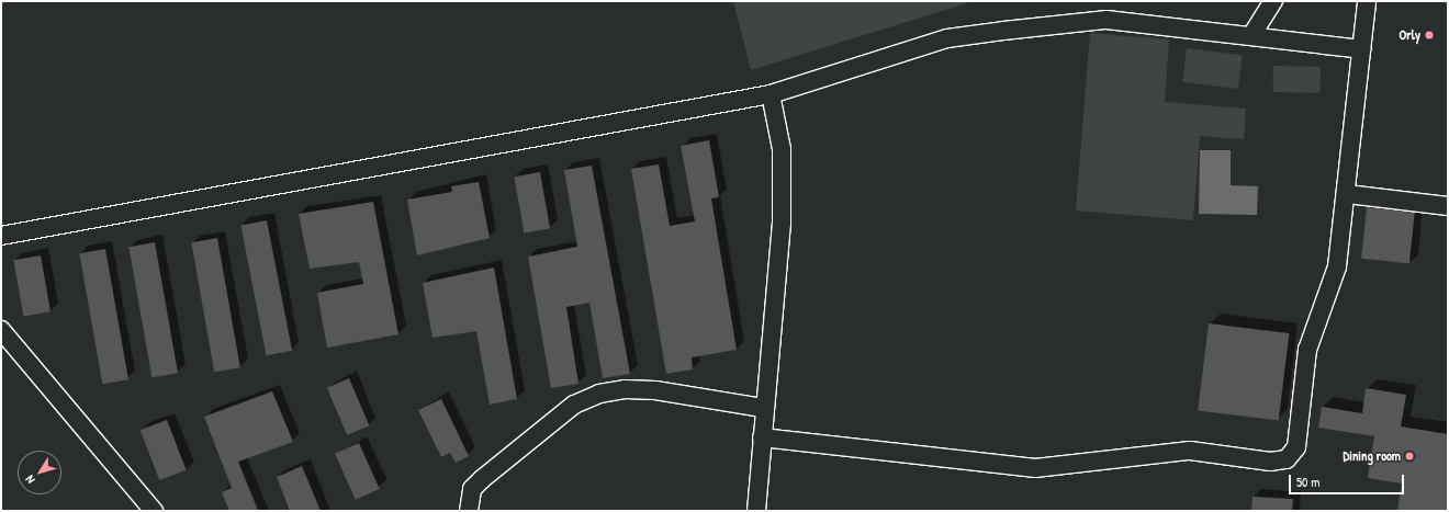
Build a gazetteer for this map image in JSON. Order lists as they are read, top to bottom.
{
  "places": ["Orly", "Dining room"],
  "scale_bar": "50 m",
  "north": "bottom left"
}
